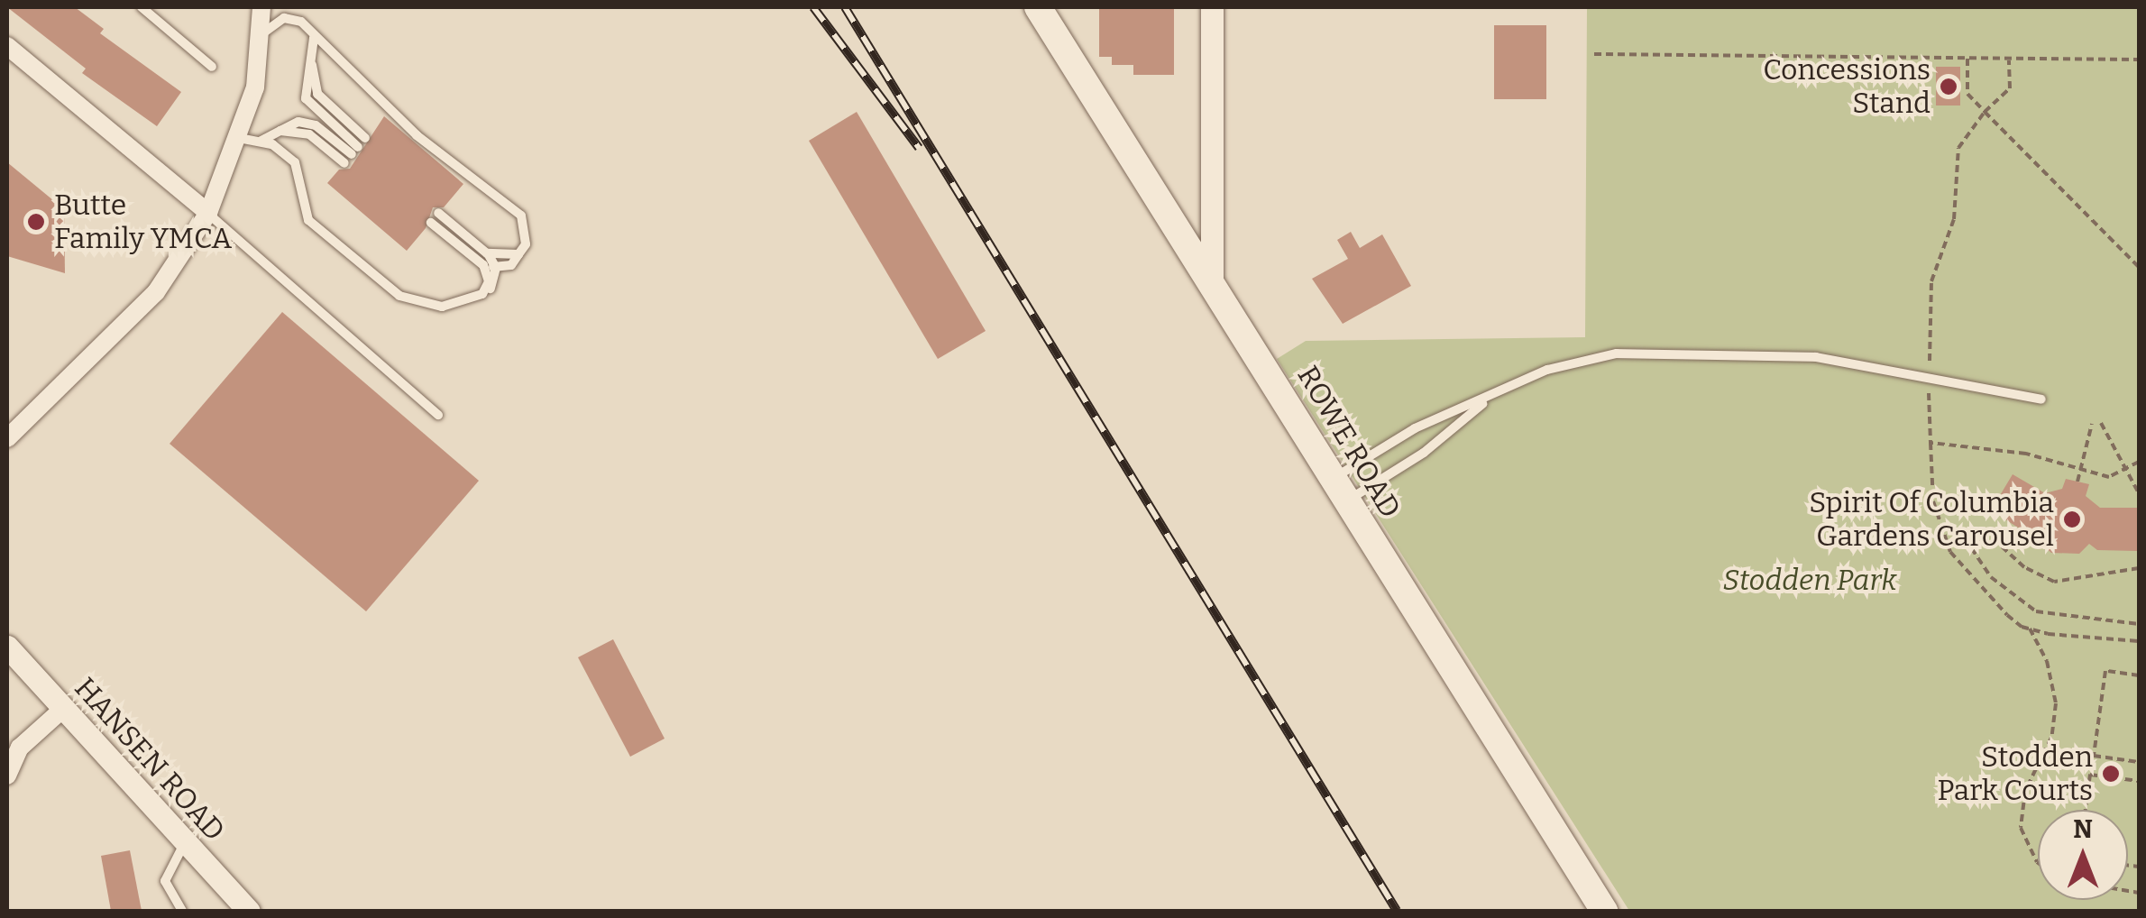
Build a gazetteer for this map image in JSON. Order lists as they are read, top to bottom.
{
  "streets": {
    "main road": ["ROWE ROAD"],
    "street": ["HANSEN ROAD"]
  },
  "parks": ["Stodden Park"],
  "places": [
    "Concessions Stand",
    "Butte Family YMCA",
    "Spirit Of Columbia Gardens Carousel",
    "Stodden Park Courts"
  ],
  "north": "top"
}
